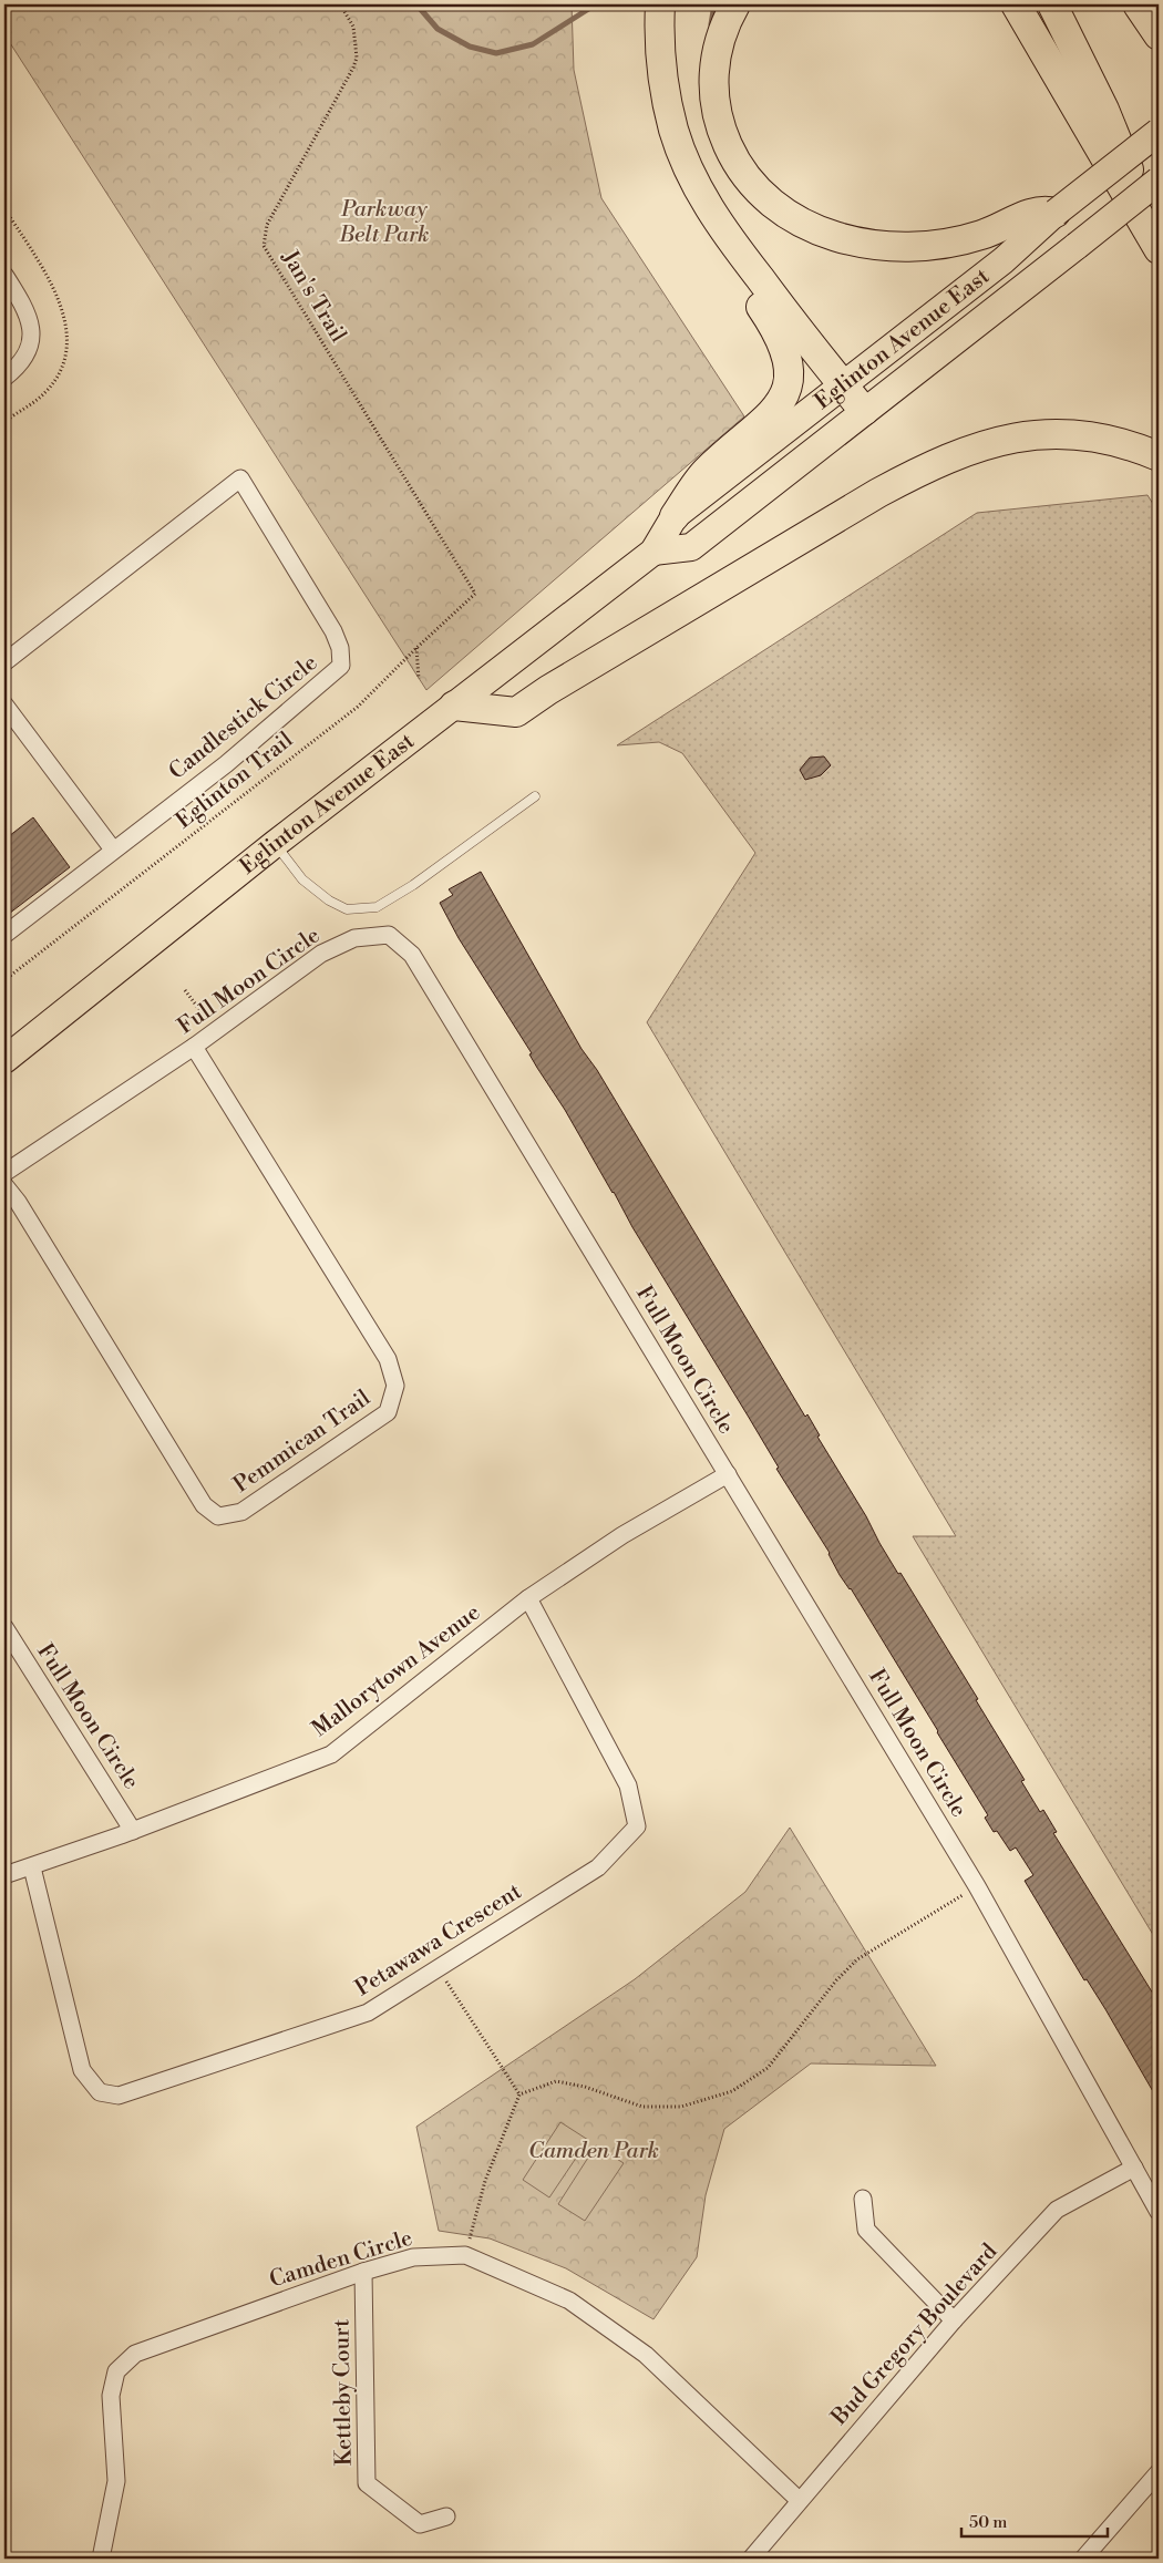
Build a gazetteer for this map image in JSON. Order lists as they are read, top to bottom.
{
  "streets": {
    "main road": ["Eglinton Avenue East"],
    "street": [
      "Candlestick Circle",
      "Full Moon Circle",
      "Pemmican Trail",
      "Mallorytown Avenue",
      "Petawawa Crescent",
      "Camden Circle",
      "Bud Gregory Boulevard",
      "Kettleby Court"
    ],
    "path": ["Jan's Trail", "Eglinton Trail"]
  },
  "crossings": [
    ["Jan's Trail", "Eglinton Trail"],
    ["Full Moon Circle", "Pemmican Trail"],
    ["Full Moon Circle", "Mallorytown Avenue"],
    ["Full Moon Circle", "Bud Gregory Boulevard"],
    ["Mallorytown Avenue", "Petawawa Crescent"],
    ["Camden Circle", "Bud Gregory Boulevard"],
    ["Camden Circle", "Kettleby Court"]
  ],
  "parks": ["Parkway Belt Park", "Camden Park"],
  "scale_bar": "50 m"
}
